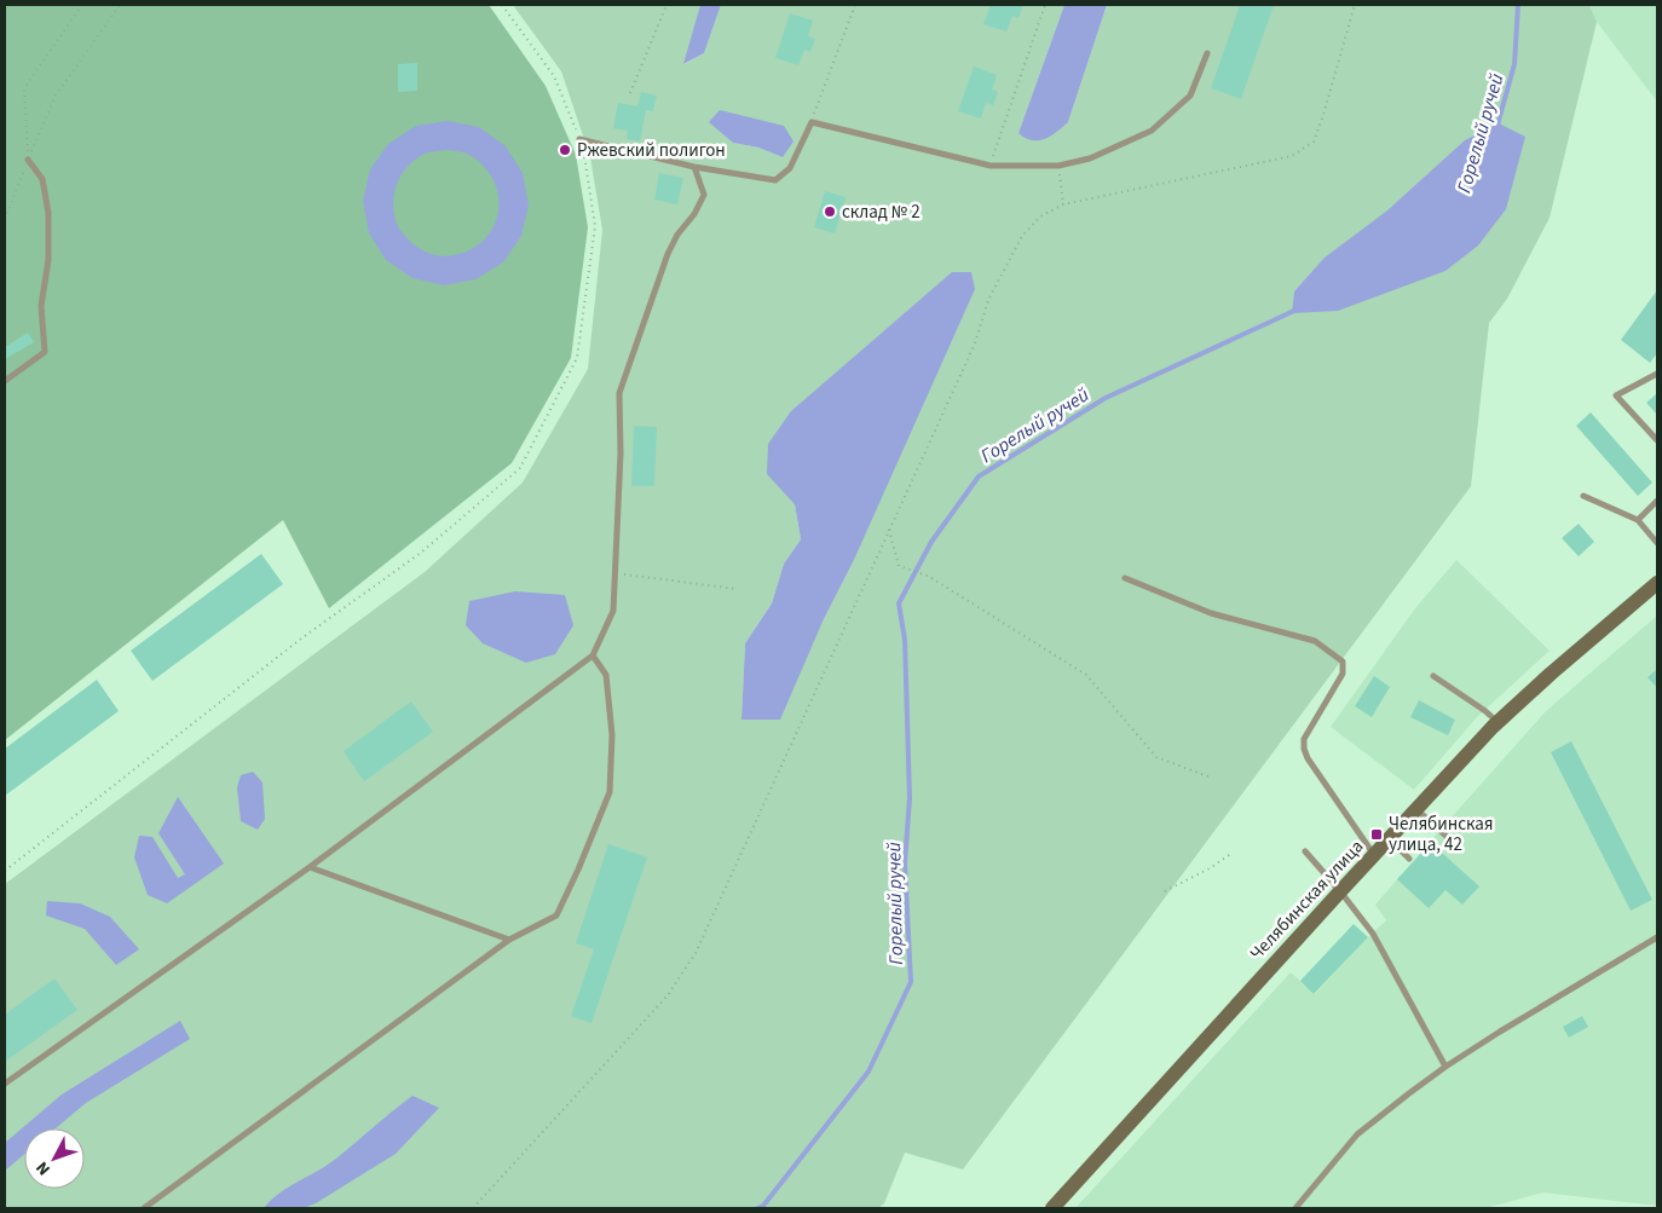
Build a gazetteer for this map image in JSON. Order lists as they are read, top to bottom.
{
  "streets": {
    "street": ["Челябинская улица"]
  },
  "water": ["Горелый ручей"],
  "places": {
    "other": ["Ржевский полигон", "склад № 2"],
    "transit": ["Челябинская улица, 42"]
  },
  "north": "bottom left"
}
